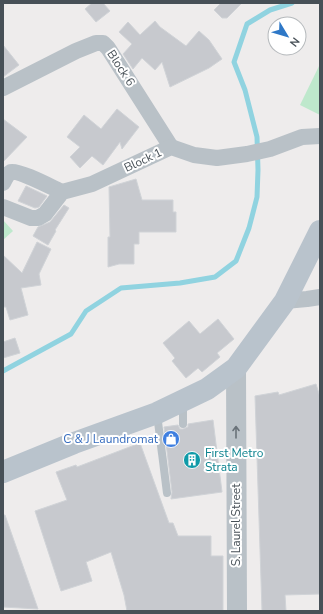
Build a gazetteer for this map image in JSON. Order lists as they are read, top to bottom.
{
  "streets": {
    "street": ["Block 6", "Block 1", "S. Laurel Street"]
  },
  "crossings": [
    ["Block 6", "Block 1"]
  ],
  "one_way": ["S. Laurel Street"],
  "places": {
    "shop": ["C & J Laundromat"],
    "building": ["First Metro Strata"]
  },
  "north": "bottom right"
}
